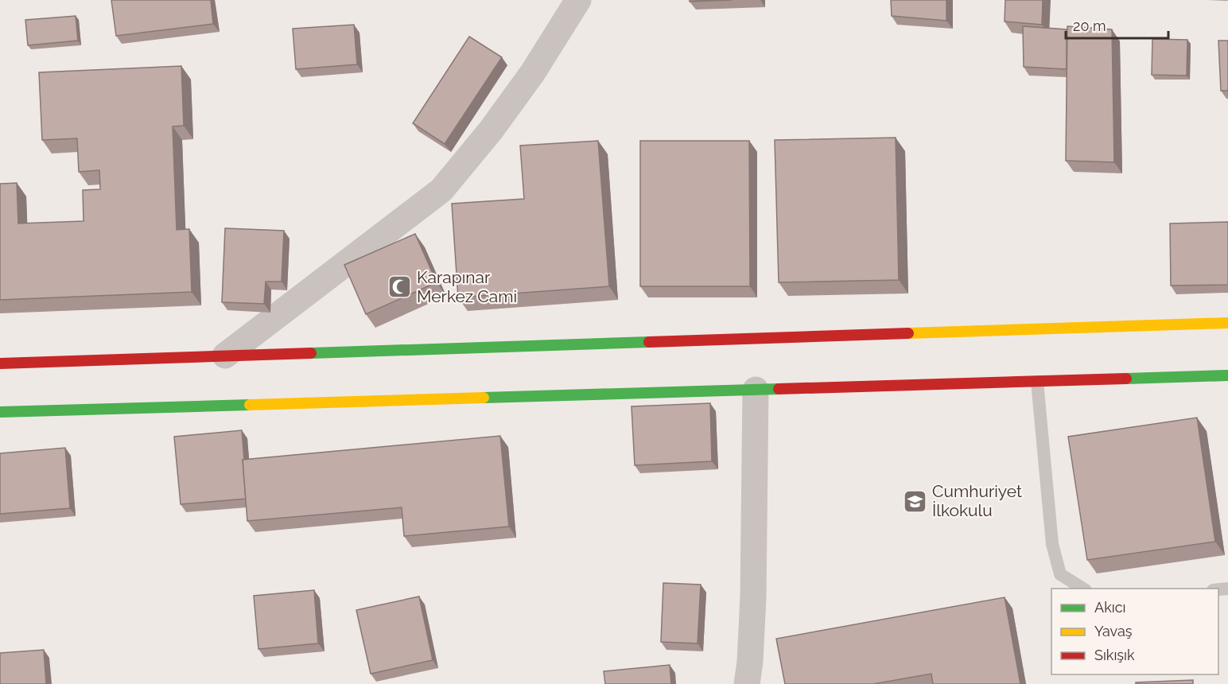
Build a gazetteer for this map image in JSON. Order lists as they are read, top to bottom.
{
  "places": {
    "mosque": ["Karapınar Merkez Cami"],
    "school or university": ["Cumhuriyet İlkokulu"]
  },
  "legend": ["Akıcı", "Yavaş", "Sıkışık"],
  "scale_bar": "20 m"
}
